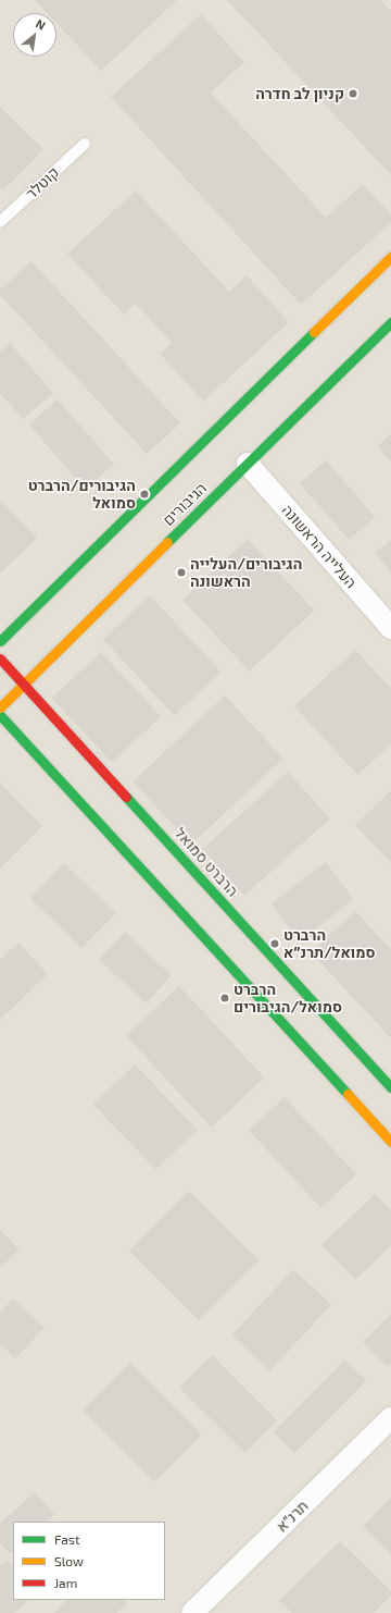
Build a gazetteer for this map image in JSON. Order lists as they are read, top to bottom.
{
  "streets": {
    "street": [
      "הגיבורים",
      "העלייה הראשונה",
      "הרברט סמואל",
      "תרנ״א"
    ],
    "lane": ["קוטלר"]
  },
  "crossings": [
    ["הגיבורים", "העלייה הראשונה"],
    ["הגיבורים", "הרברט סמואל"]
  ],
  "places": [
    "קניון לב חדרה",
    "הגיבורים/הרברט סמואל",
    "הגיבורים/העלייה הראשונה",
    "הרברט סמואל/תרנ״א",
    "הרברט סמואל/הגיבורים"
  ],
  "legend": ["Fast", "Slow", "Jam"],
  "north": "top right"
}
